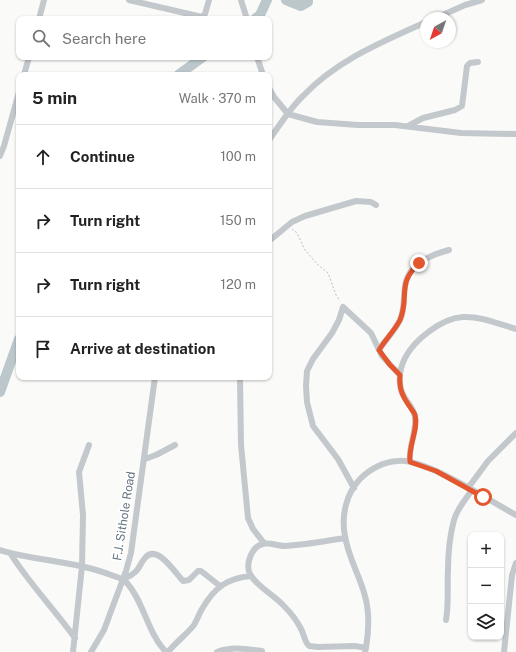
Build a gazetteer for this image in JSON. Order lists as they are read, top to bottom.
{
  "streets": {
    "street": ["F.J. Sithole Road"]
  },
  "north": "bottom left",
  "page": {
    "search": "Search here",
    "heading": ["5 min", "Walk · 370 m"],
    "list": [
      ["Continue", "100 m"],
      ["Turn right", "150 m"],
      ["Turn right", "120 m"],
      "Arrive at destination"
    ],
    "map_buttons": ["+", "−"]
  }
}
